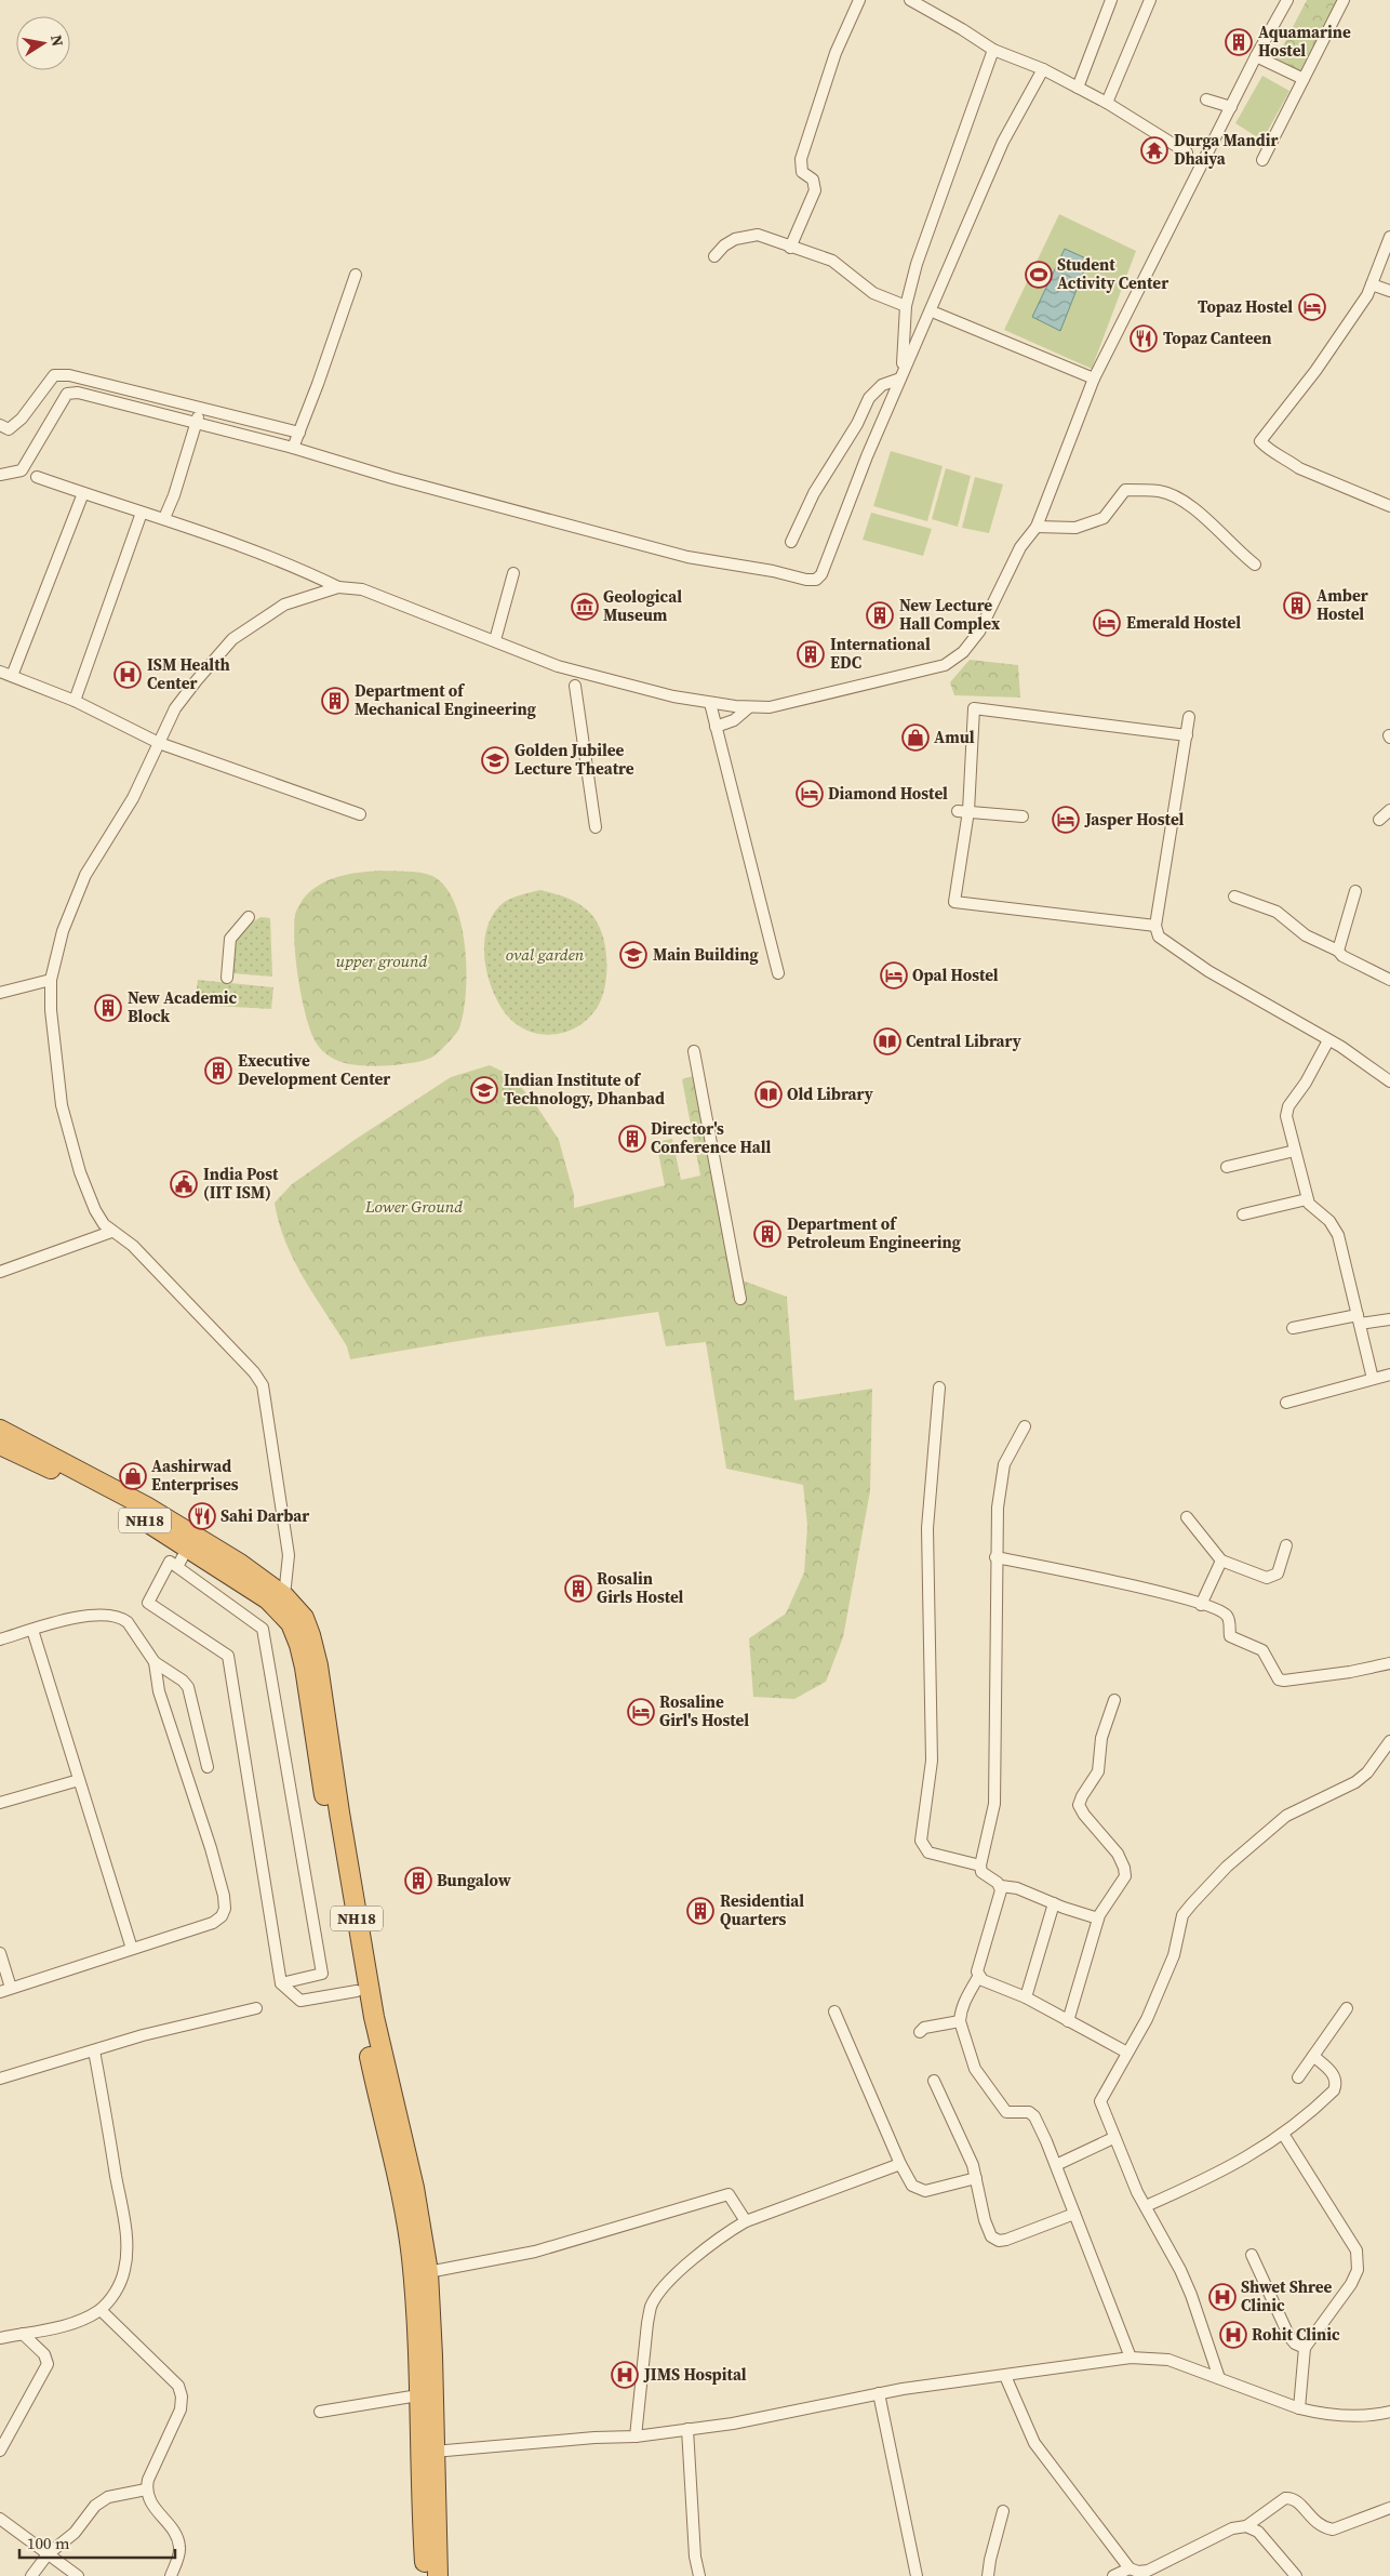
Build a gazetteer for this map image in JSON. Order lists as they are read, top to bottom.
{
  "streets": {
    "highway": ["NH18"]
  },
  "parks": ["oval garden", "upper ground", "Lower Ground"],
  "places": {
    "building": [
      "Aquamarine Hostel",
      "Amber Hostel",
      "New Lecture Hall Complex",
      "International EDC",
      "Department of Mechanical Engineering",
      "New Academic Block",
      "Executive Development Center",
      "Director's Conference Hall",
      "Department of Petroleum Engineering",
      "Rosalin Girls Hostel",
      "Bungalow",
      "Residential Quarters"
    ],
    "temple": ["Durga Mandir Dhaiya"],
    "sports": ["Student Activity Center"],
    "hotel": [
      "Topaz Hostel",
      "Emerald Hostel",
      "Diamond Hostel",
      "Jasper Hostel",
      "Opal Hostel",
      "Rosaline Girl's Hostel"
    ],
    "restaurant": ["Topaz Canteen", "Sahi Darbar"],
    "museum": ["Geological Museum"],
    "hospital": [
      "ISM Health Center",
      "Shwet Shree Clinic",
      "Rohit Clinic",
      "JIMS Hospital"
    ],
    "shop": ["Amul", "Aashirwad Enterprises"],
    "school or university": ["Golden Jubilee Lecture Theatre", "Main Building", "Indian Institute of Technology, Dhanbad"],
    "library": ["Central Library", "Old Library"],
    "public building": ["India Post (IIT ISM)"]
  },
  "scale_bar": "100 m",
  "north": "right"
}
